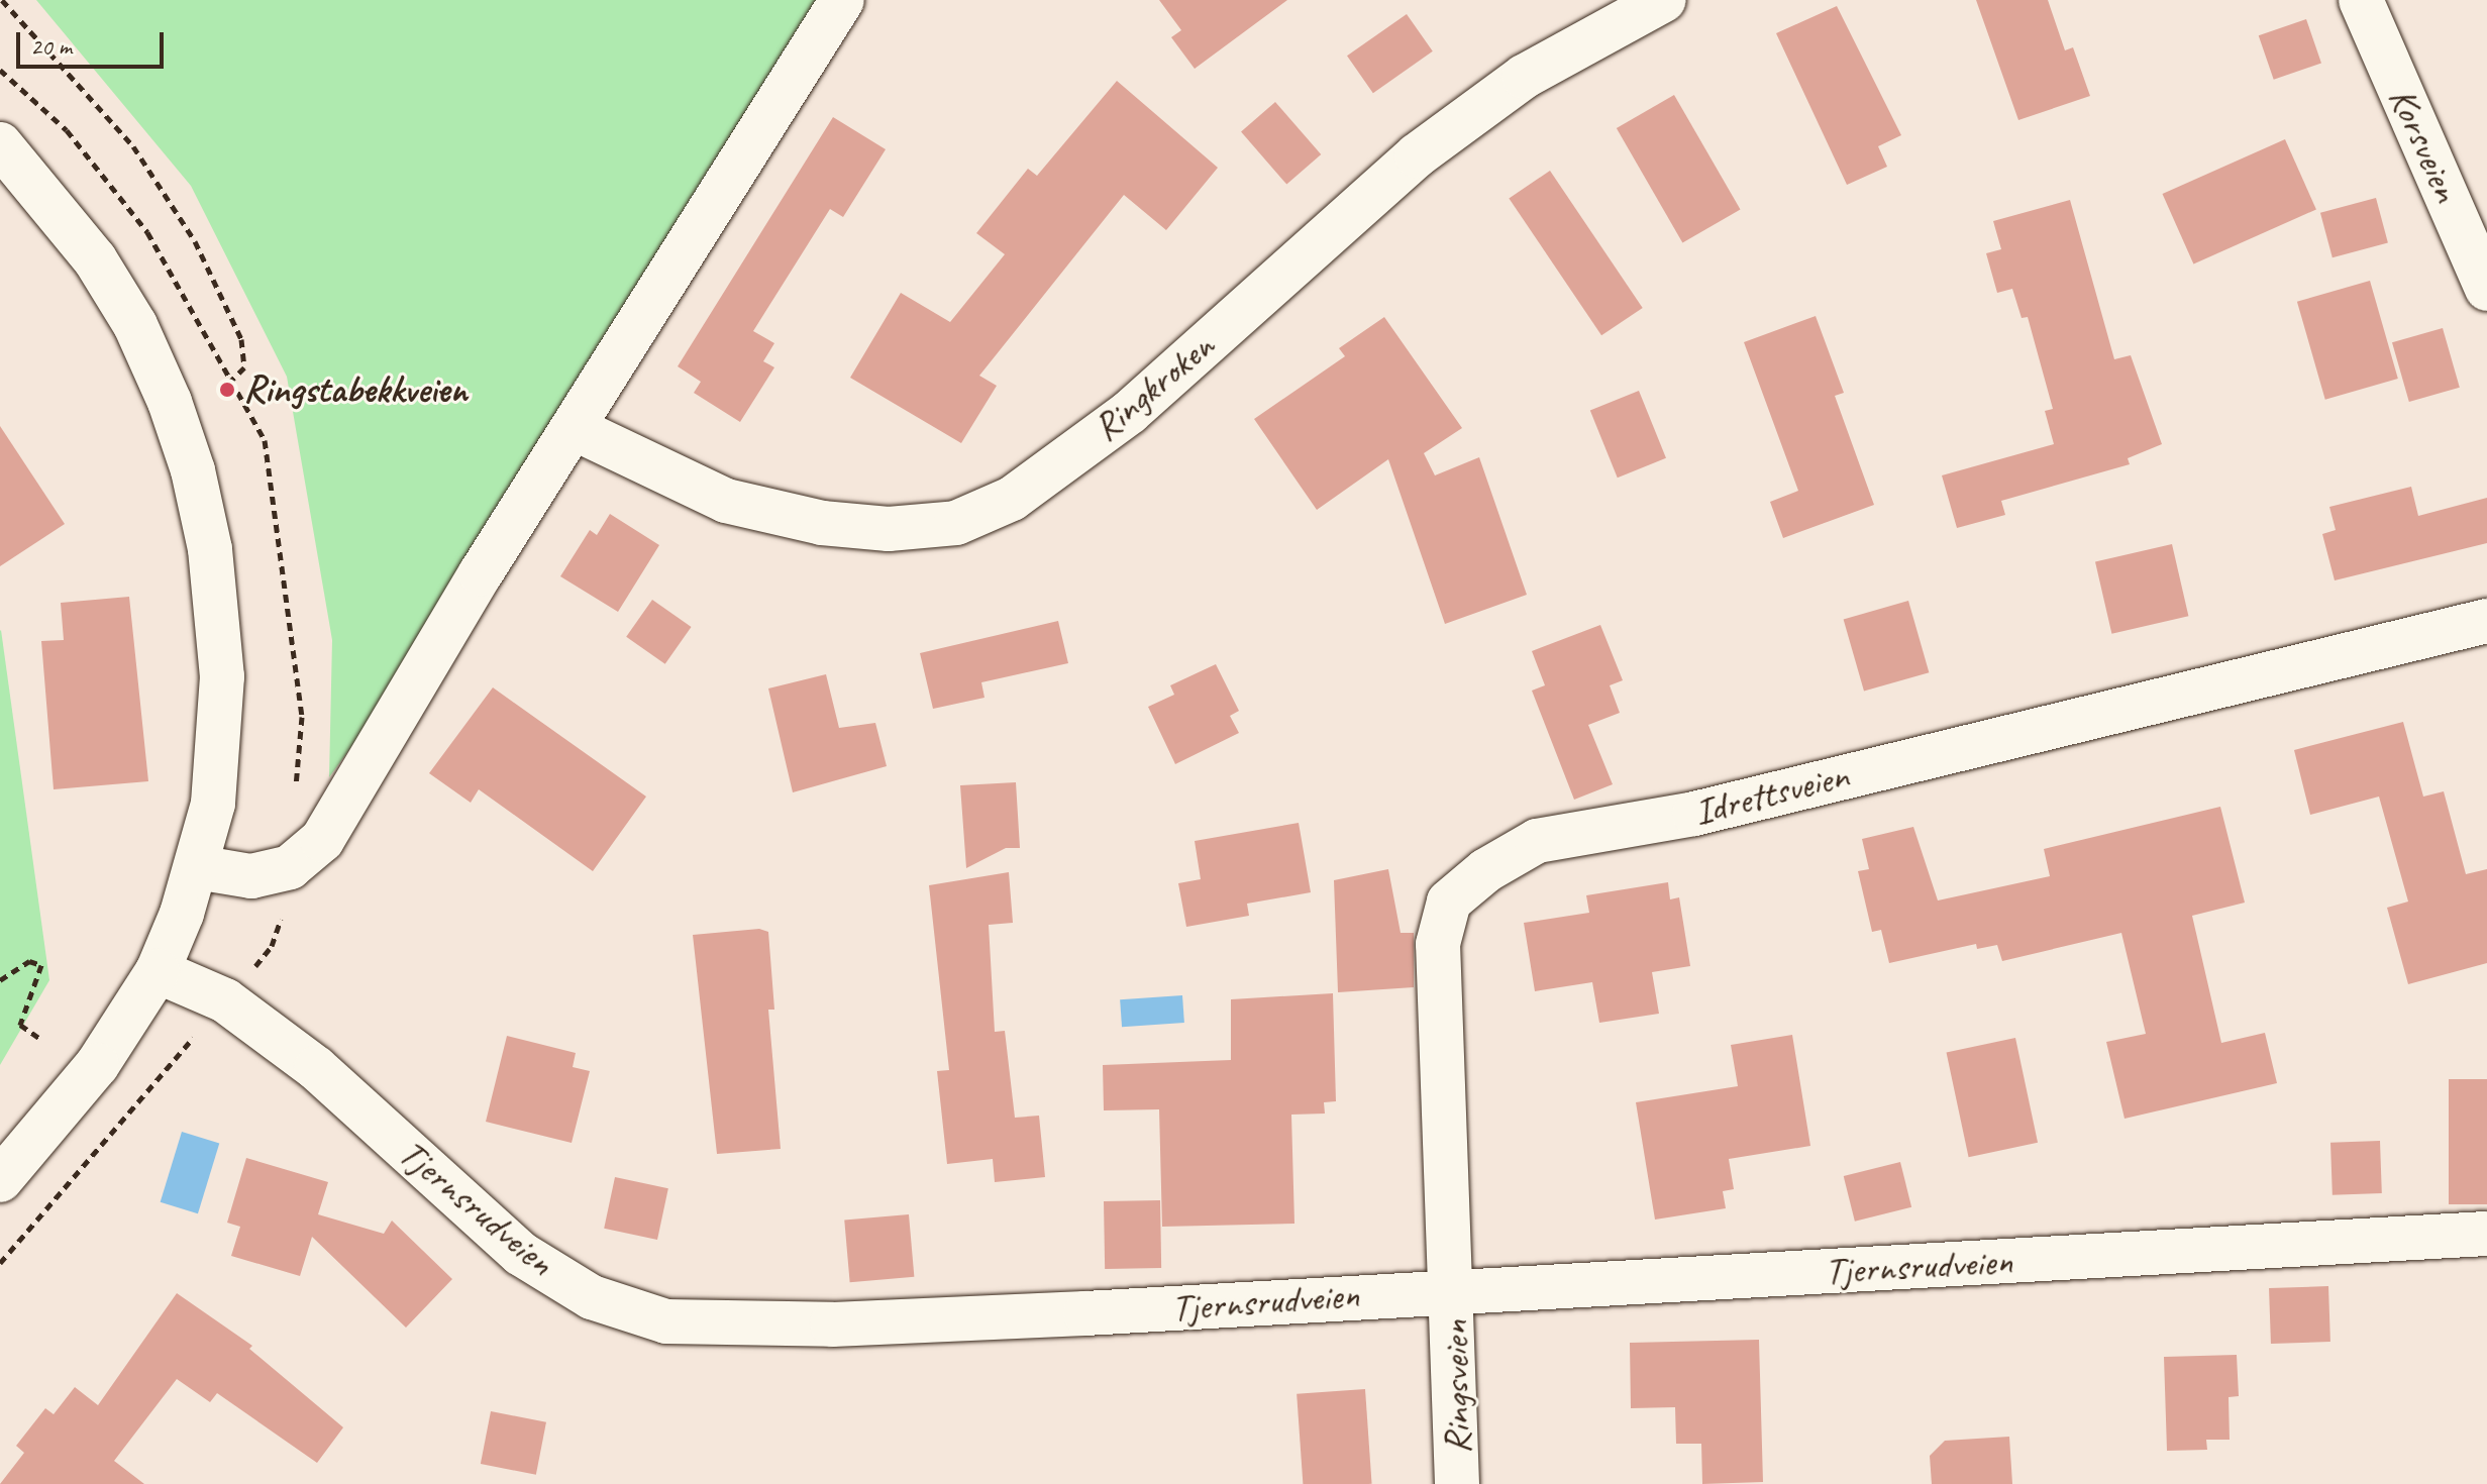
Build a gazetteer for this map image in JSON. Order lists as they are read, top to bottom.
{
  "streets": {
    "street": [
      "Korsveien",
      "Ringkroken",
      "Idrettsveien",
      "Tjernsrudveien",
      "Ringsveien"
    ]
  },
  "crossings": [
    ["Idrettsveien", "Tjernsrudveien"],
    ["Idrettsveien", "Ringsveien"],
    ["Tjernsrudveien", "Ringsveien"]
  ],
  "places": ["Ringstabekkveien"],
  "scale_bar": "20 m"
}
